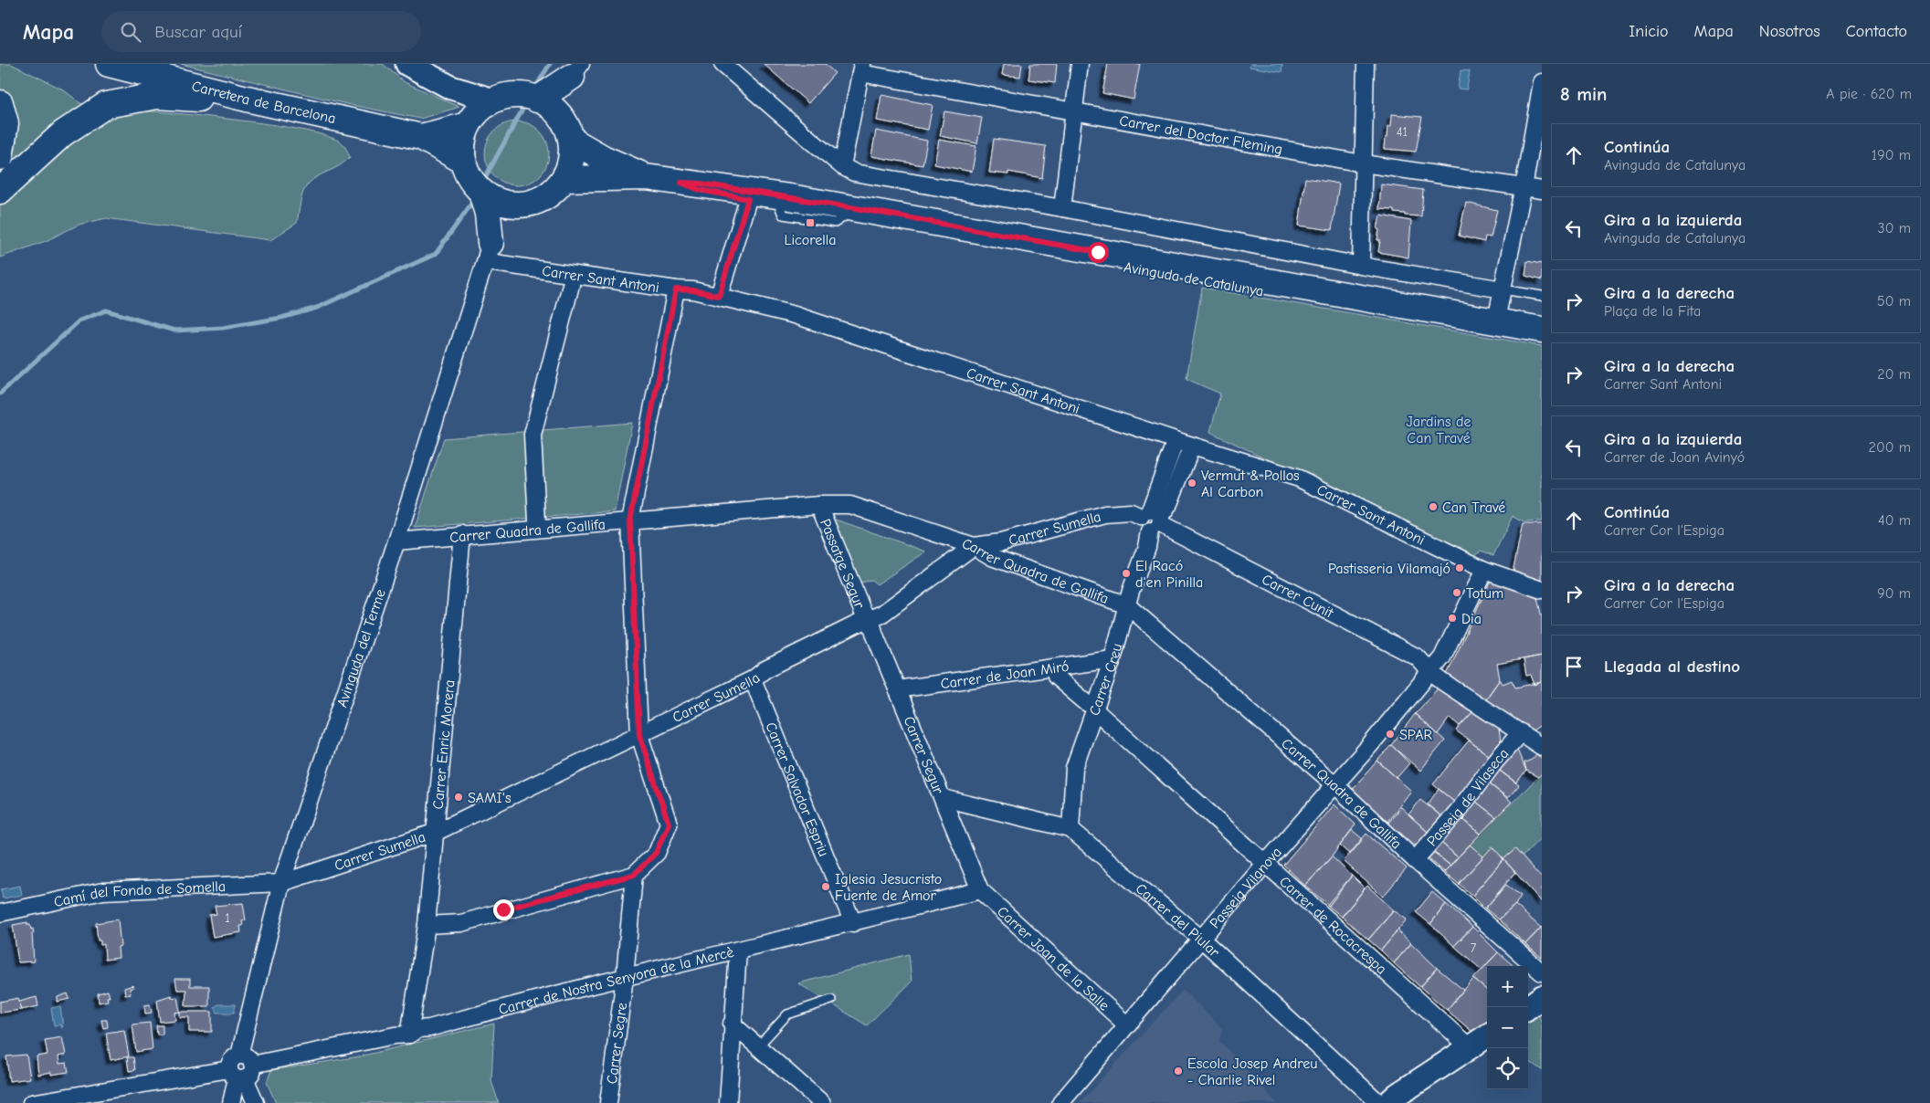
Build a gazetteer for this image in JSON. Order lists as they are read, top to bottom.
{
  "streets": {
    "main road": ["Carretera de Barcelona", "Avinguda de Catalunya"],
    "street": [
      "Carrer del Doctor Fleming",
      "Carrer Sant Antoni",
      "Carrer Sumella",
      "Carrer Quadra de Gallifa",
      "Passatge Segur",
      "Carrer Cunit",
      "Avinguda del Terme",
      "Carrer de Joan Miró",
      "Carrer Creu",
      "Carrer Enric Morera",
      "Carrer Segur",
      "Carrer Salvador Espriu",
      "Passeig de Vilaseca",
      "Passeig Vilanova",
      "Camí del Fondo de Somella",
      "Carrer del Piular",
      "Carrer de Rocacrespa",
      "Carrer Joan de la Salle",
      "Carrer de Nostra Senyora de la Mercè",
      "Carrer Segre"
    ]
  },
  "crossings": [
    ["Carrer Sant Antoni", "Avinguda del Terme"],
    ["Carrer Sant Antoni", "Carrer Creu"],
    ["Carrer Sant Antoni", "Passeig Vilanova"],
    ["Carrer Sumella", "Carrer Quadra de Gallifa"],
    ["Carrer Sumella", "Passatge Segur"],
    ["Carrer Sumella", "Carrer Cunit"],
    ["Carrer Sumella", "Avinguda del Terme"],
    ["Carrer Sumella", "Carrer Creu"],
    ["Carrer Sumella", "Carrer Enric Morera"],
    ["Carrer Sumella", "Carrer Segur"],
    ["Carrer Sumella", "Carrer Salvador Espriu"],
    ["Carrer Sumella", "Camí del Fondo de Somella"],
    ["Carrer Quadra de Gallifa", "Passatge Segur"],
    ["Carrer Quadra de Gallifa", "Avinguda del Terme"],
    ["Carrer Quadra de Gallifa", "Carrer Creu"],
    ["Carrer Quadra de Gallifa", "Carrer Enric Morera"],
    ["Carrer Quadra de Gallifa", "Passeig de Vilaseca"],
    ["Carrer Quadra de Gallifa", "Passeig Vilanova"],
    ["Passatge Segur", "Carrer Segur"],
    ["Carrer Cunit", "Carrer Creu"],
    ["Carrer Cunit", "Passeig de Vilaseca"],
    ["Carrer Cunit", "Passeig Vilanova"],
    ["Avinguda del Terme", "Camí del Fondo de Somella"],
    ["Avinguda del Terme", "Carrer de Nostra Senyora de la Mercè"],
    ["Carrer de Joan Miró", "Carrer Creu"],
    ["Carrer de Joan Miró", "Carrer Segur"],
    ["Carrer Creu", "Carrer del Piular"],
    ["Carrer Creu", "Carrer de Rocacrespa"],
    ["Carrer Enric Morera", "Carrer de Nostra Senyora de la Mercè"],
    ["Carrer Segur", "Carrer del Piular"],
    ["Carrer Segur", "Carrer Joan de la Salle"],
    ["Carrer Segur", "Carrer de Nostra Senyora de la Mercè"],
    ["Carrer Salvador Espriu", "Carrer de Nostra Senyora de la Mercè"],
    ["Passeig Vilanova", "Carrer del Piular"],
    ["Passeig Vilanova", "Carrer de Rocacrespa"],
    ["Passeig Vilanova", "Carrer Joan de la Salle"],
    ["Carrer Joan de la Salle", "Carrer de Nostra Senyora de la Mercè"],
    ["Carrer de Nostra Senyora de la Mercè", "Carrer Segre"]
  ],
  "parks": ["Jardins de Can Travé"],
  "places": {
    "transit": ["Licorella"],
    "other": [
      "Vermut & Pollos Al Carbon",
      "Can Travé",
      "Pastisseria Vilamajó",
      "El Racó d'en Pinilla",
      "Totum",
      "Dia",
      "SPAR",
      "SAMI's",
      "Iglesia Jesucristo Fuente de Amor",
      "Escola Josep Andreu - Charlie Rivel"
    ]
  },
  "house_numbers": ["41", "1", "7"],
  "page": {
    "header": "Mapa",
    "search": "Buscar aquí",
    "nav": [
      "Inicio",
      "Mapa",
      "Nosotros",
      "Contacto"
    ],
    "heading": ["8 min", "A pie · 620 m"],
    "list": [
      ["Continúa", "Avinguda de Catalunya", "190 m"],
      ["Gira a la izquierda", "Avinguda de Catalunya", "30 m"],
      ["Gira a la derecha", "Plaça de la Fita", "50 m"],
      ["Gira a la derecha", "Carrer Sant Antoni", "20 m"],
      ["Gira a la izquierda", "Carrer de Joan Avinyó", "200 m"],
      ["Continúa", "Carrer Cor l'Espiga", "40 m"],
      ["Gira a la derecha", "Carrer Cor l'Espiga", "90 m"],
      "Llegada al destino"
    ],
    "map_buttons": ["+", "−"]
  }
}
